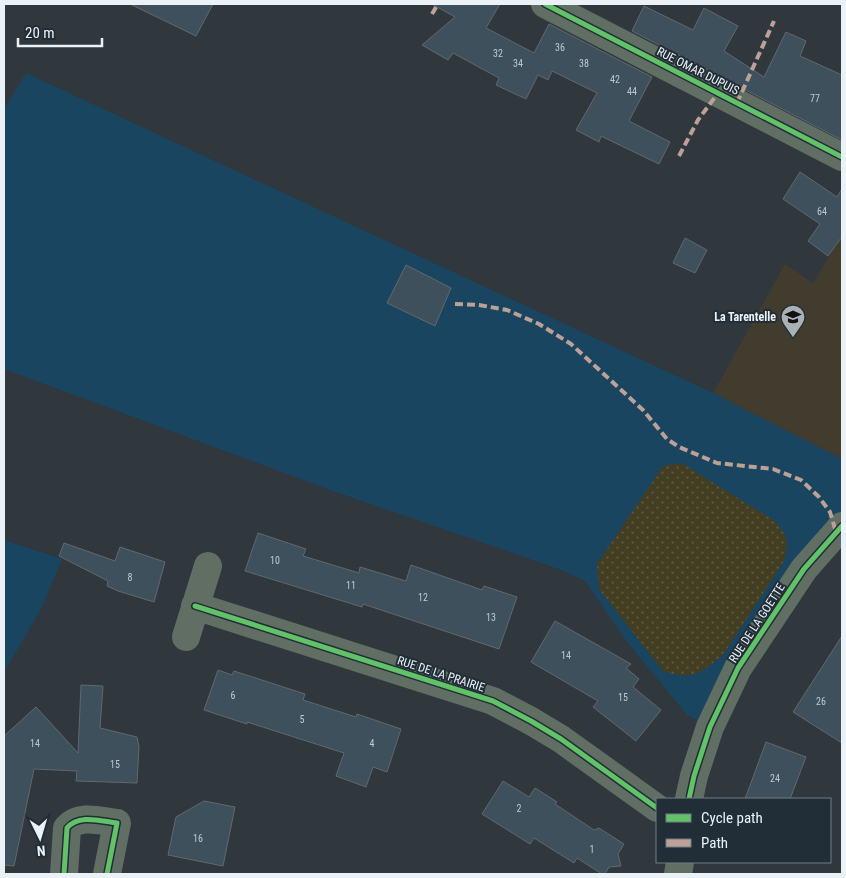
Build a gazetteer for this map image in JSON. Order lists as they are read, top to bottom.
{
  "streets": {
    "street": ["RUE OMAR DUPUIS", "RUE DE LA GOETTE", "RUE DE LA PRAIRIE"]
  },
  "places": {
    "school or university": ["La Tarentelle"]
  },
  "house_numbers": [
    "36",
    "32",
    "34",
    "38",
    "42",
    "44",
    "77",
    "64",
    "10",
    "8",
    "11",
    "12",
    "13",
    "14",
    "6",
    "15",
    "26",
    "5",
    "14",
    "4",
    "15",
    "24",
    "2",
    "16",
    "1"
  ],
  "legend": ["Cycle path", "Path"],
  "scale_bar": "20 m",
  "north": "bottom"
}
